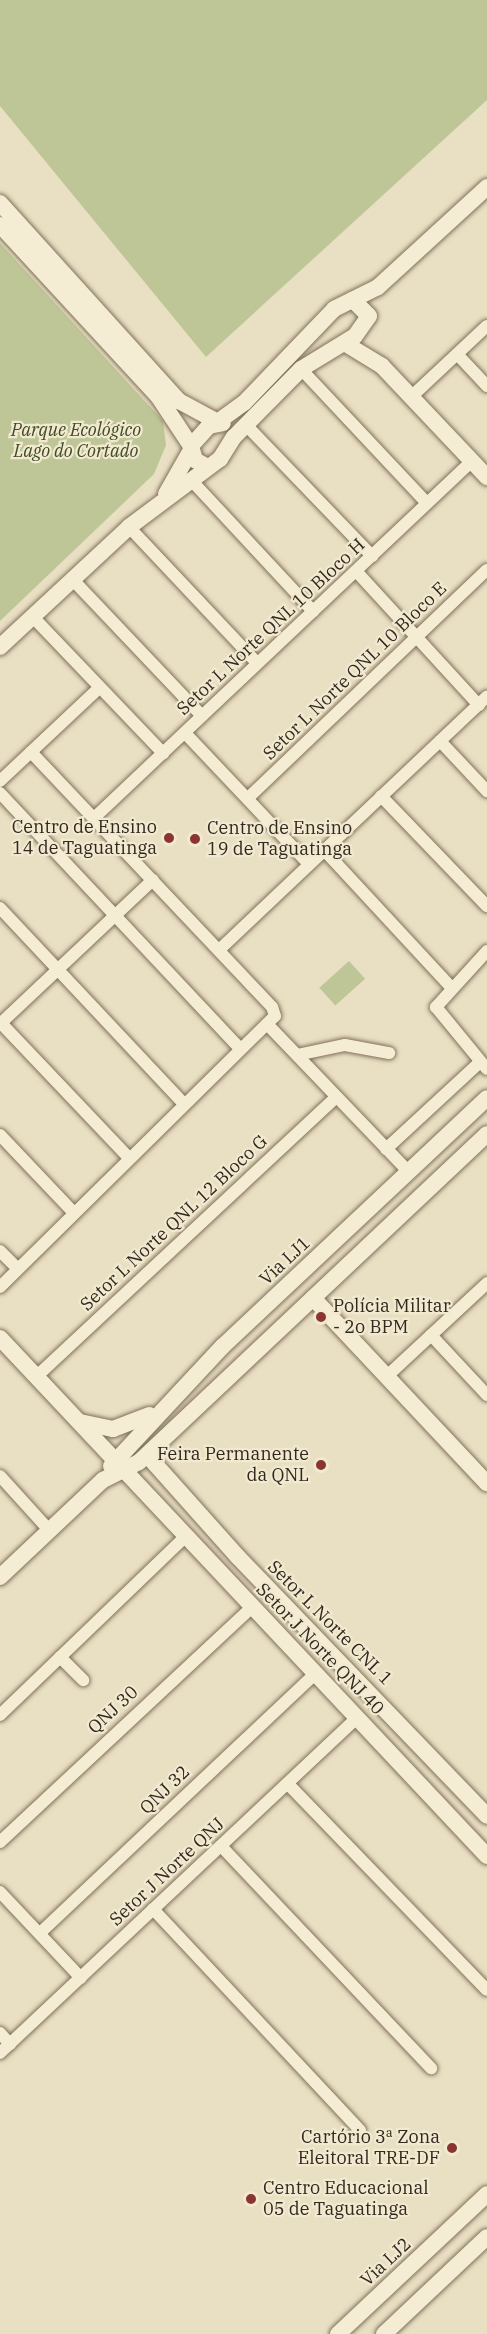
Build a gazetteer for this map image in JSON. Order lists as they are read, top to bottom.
{
  "streets": {
    "main road": [
      "Via LJ1",
      "Setor L Norte CNL 1",
      "Setor J Norte QNJ 40",
      "Via LJ2"
    ],
    "street": [
      "Setor L Norte QNL 10 Bloco H",
      "Setor L Norte QNL 10 Bloco E",
      "Setor L Norte QNL 12 Bloco G",
      "QNJ 30",
      "QNJ 32",
      "Setor J Norte QNJ"
    ]
  },
  "crossings": [
    ["Setor L Norte QNL 12 Bloco G", "Setor J Norte QNJ 40"],
    ["Via LJ1", "Setor J Norte QNJ 40"],
    ["Setor J Norte QNJ 40", "QNJ 30"],
    ["Setor J Norte QNJ 40", "QNJ 32"],
    ["Setor J Norte QNJ 40", "Setor J Norte QNJ"]
  ],
  "parks": ["Parque Ecológico Lago do Cortado"],
  "places": [
    "Centro de Ensino 14 de Taguatinga",
    "Centro de Ensino 19 de Taguatinga",
    "Polícia Militar - 2o BPM",
    "Feira Permanente da QNL",
    "Cartório 3ª Zona Eleitoral TRE-DF",
    "Centro Educacional 05 de Taguatinga"
  ]
}
